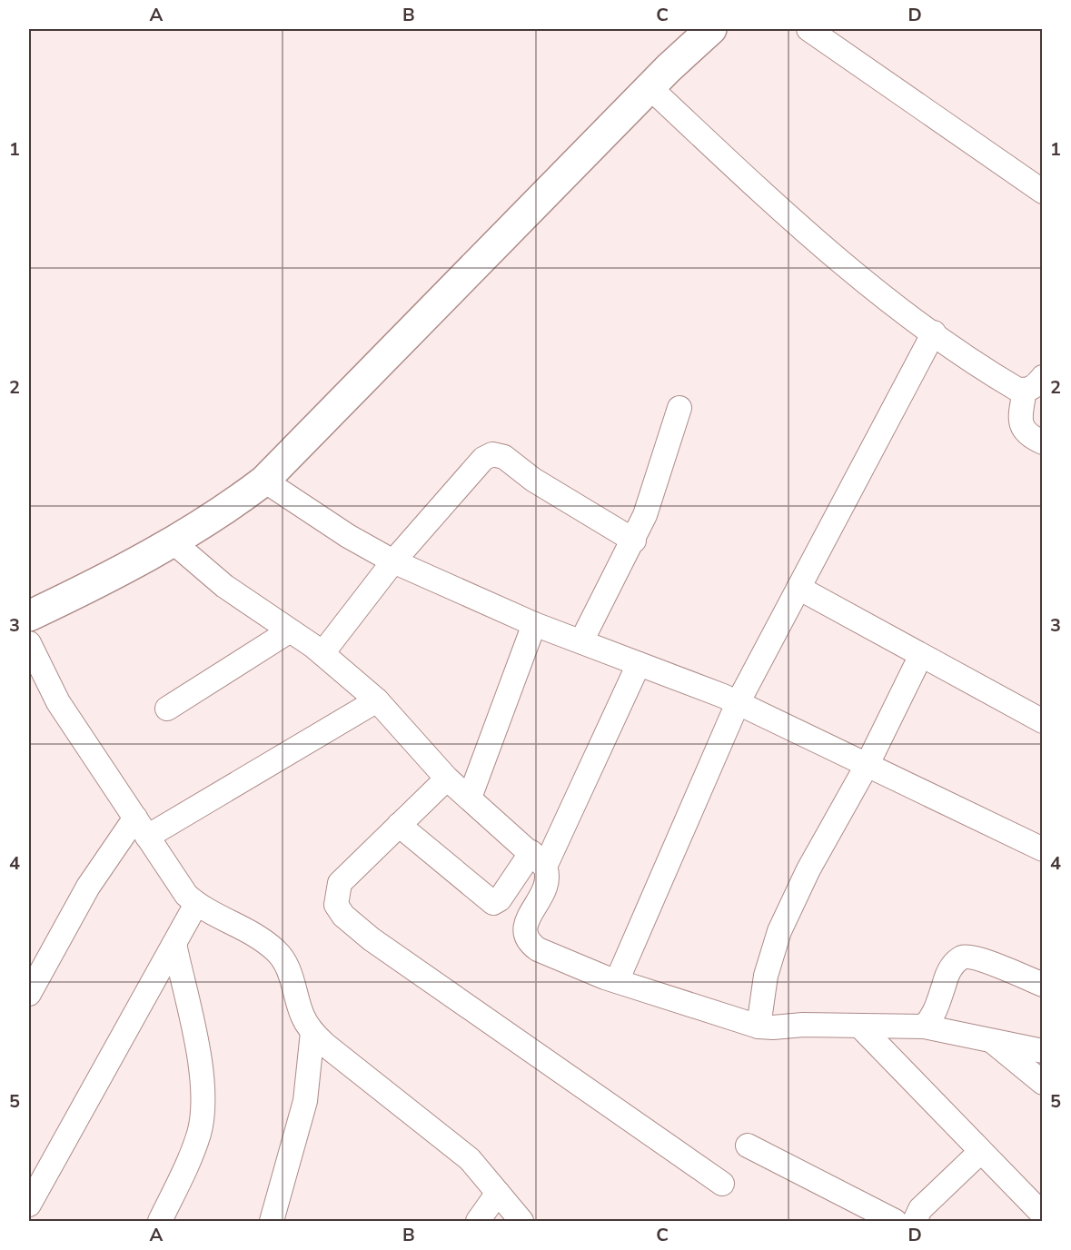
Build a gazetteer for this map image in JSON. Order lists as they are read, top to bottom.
{
  "grid": {
    "columns": [
      "A",
      "B",
      "C",
      "D"
    ],
    "rows": [
      "1",
      "2",
      "3",
      "4",
      "5"
    ]
  }
}
